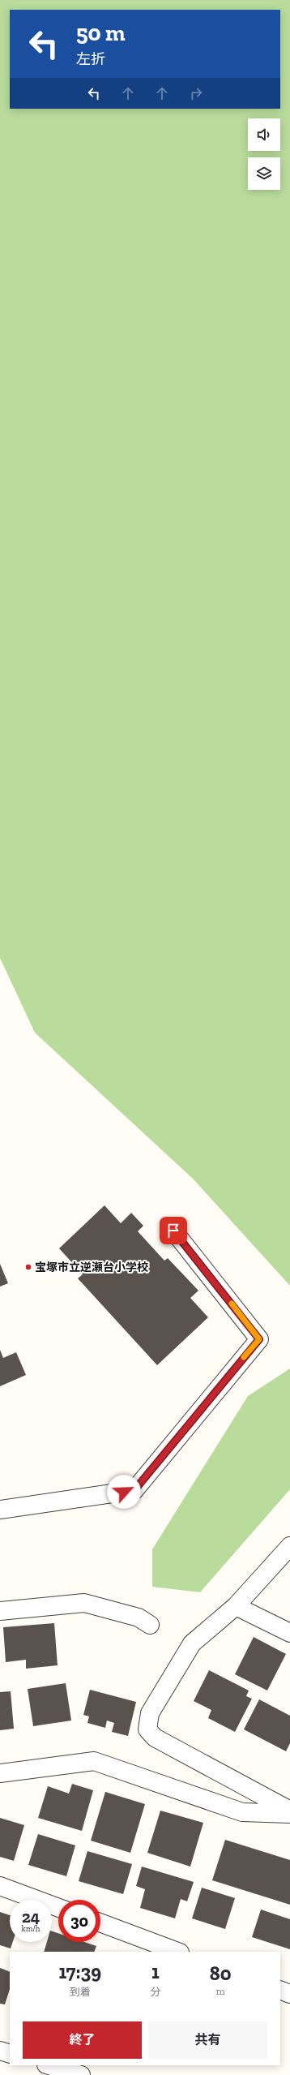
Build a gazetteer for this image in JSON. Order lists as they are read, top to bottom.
{
  "places": ["宝塚市立逆瀬台小学校"],
  "page": {
    "turn": ["50 m", "左折"],
    "speed": "24 km/h",
    "limit": "30",
    "eta": [
      "17:39",
      "到着",
      "1",
      "分",
      "80",
      "m"
    ],
    "buttons": ["終了", "共有"]
  }
}
